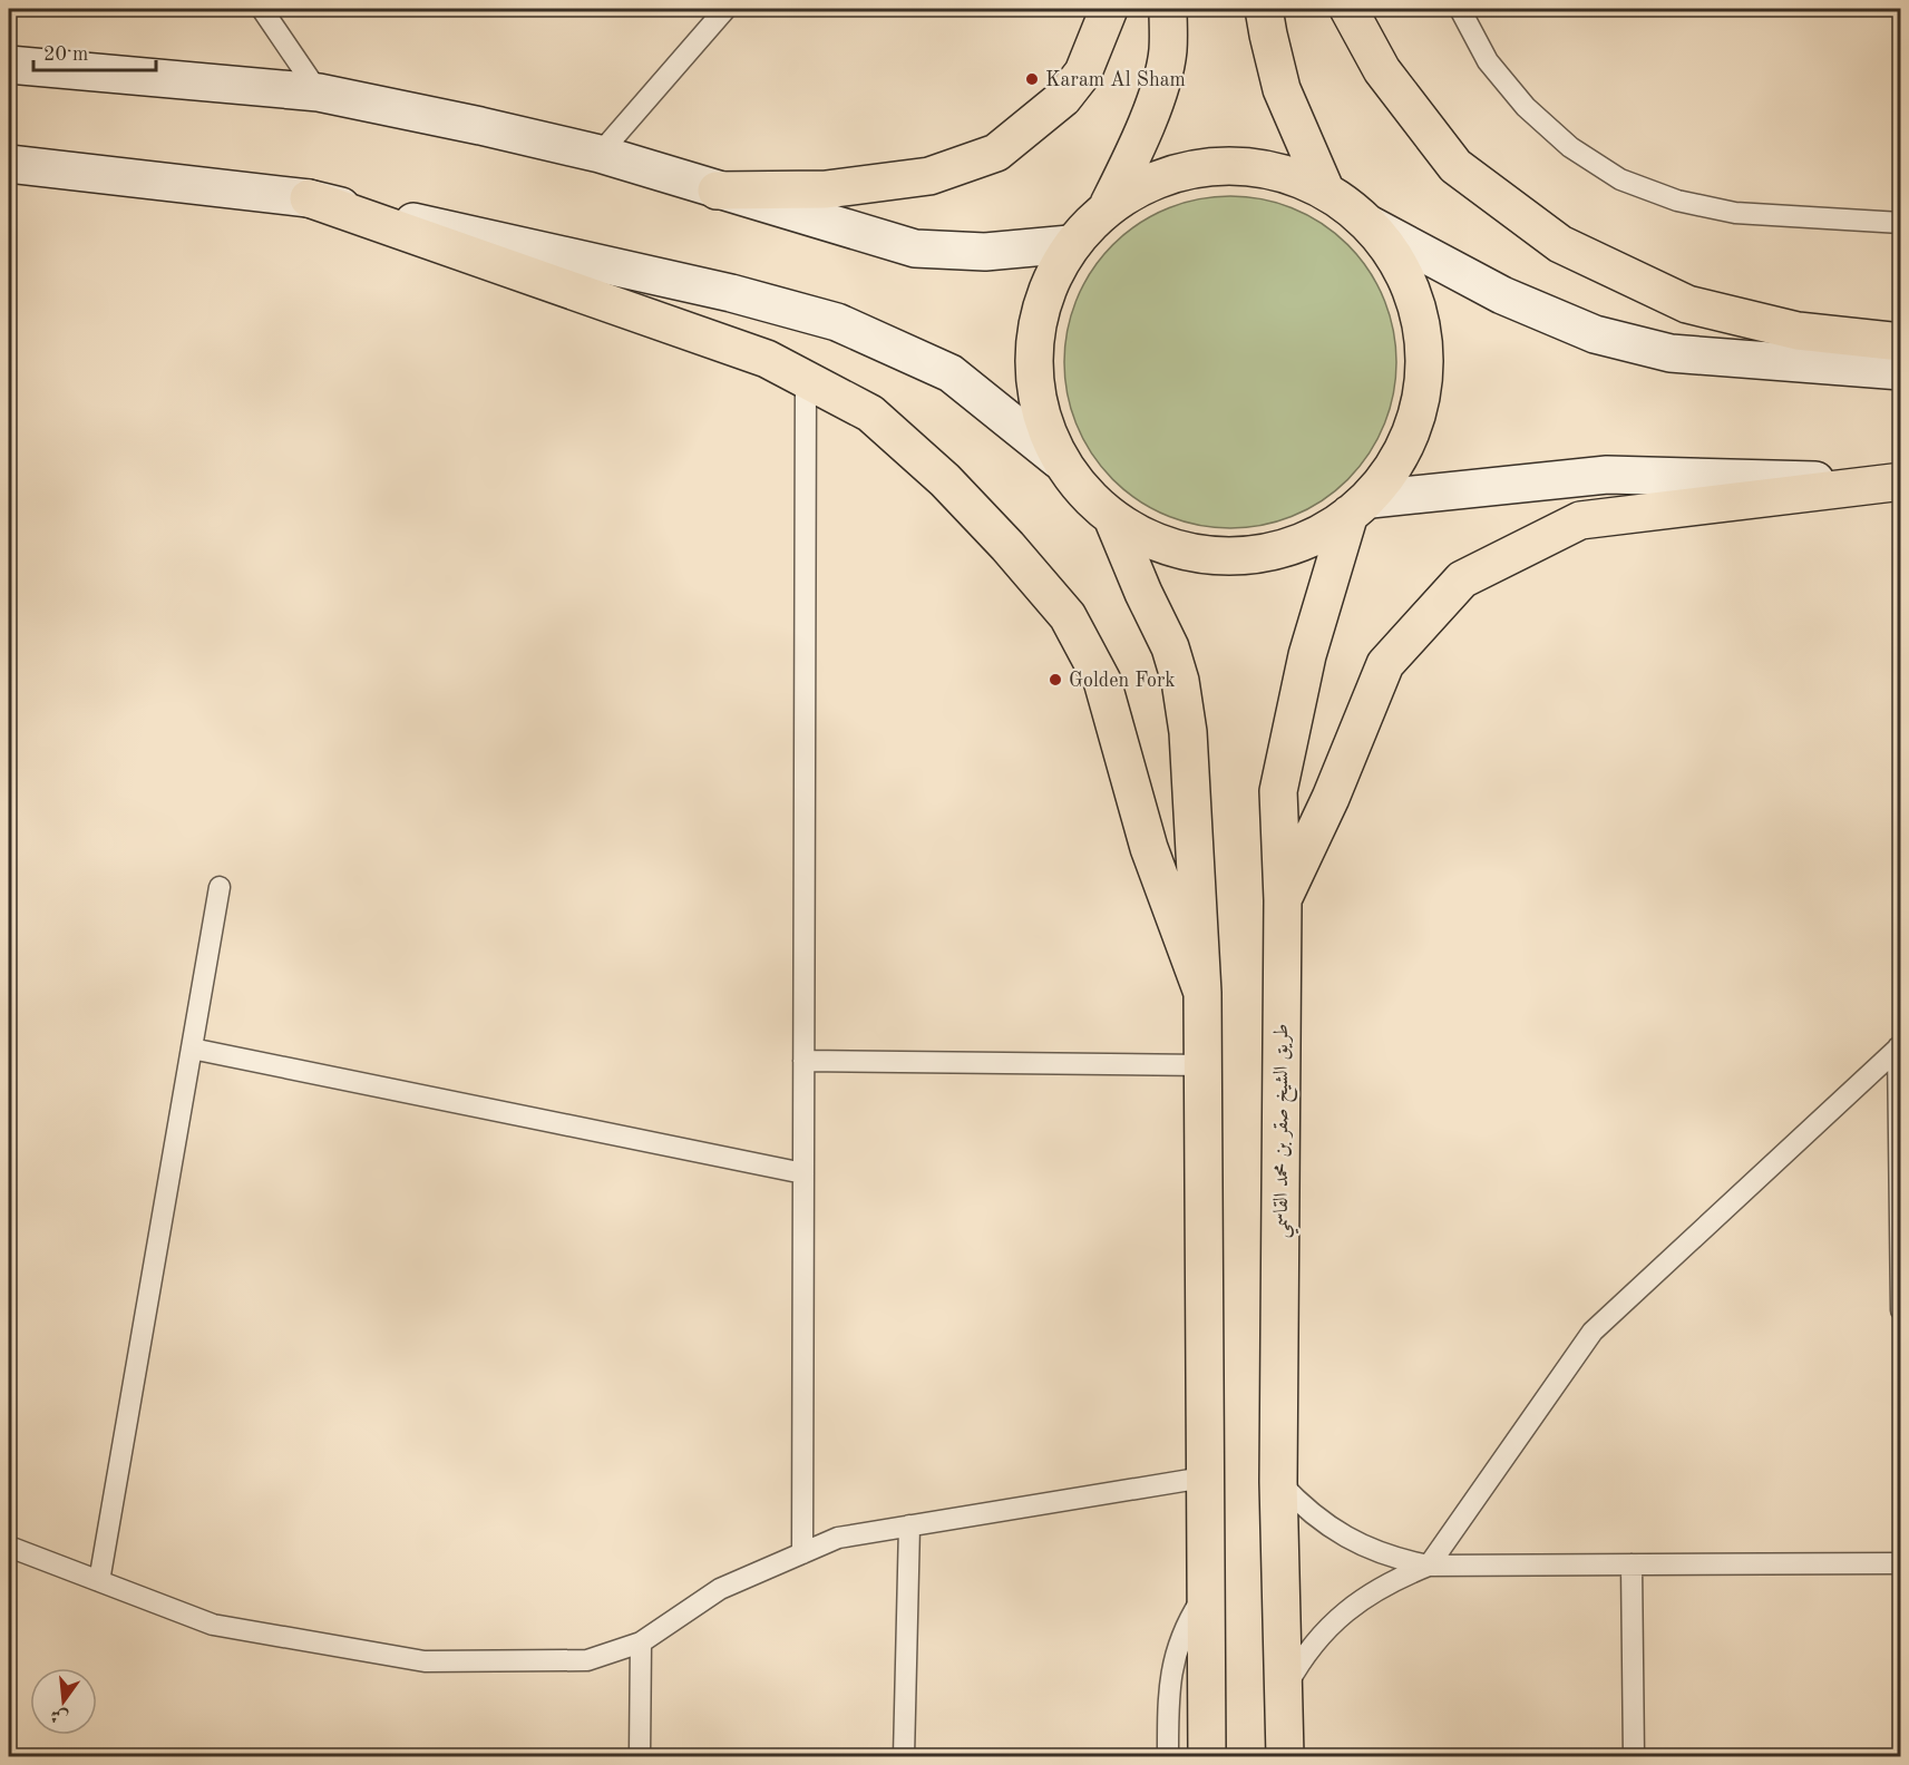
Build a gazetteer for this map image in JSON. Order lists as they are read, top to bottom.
{
  "streets": {
    "highway": ["طريق الشيخ صقر بن محمد القاسمي"]
  },
  "places": ["Karam Al Sham", "Golden Fork"],
  "scale_bar": "20 m",
  "north": "bottom"
}
